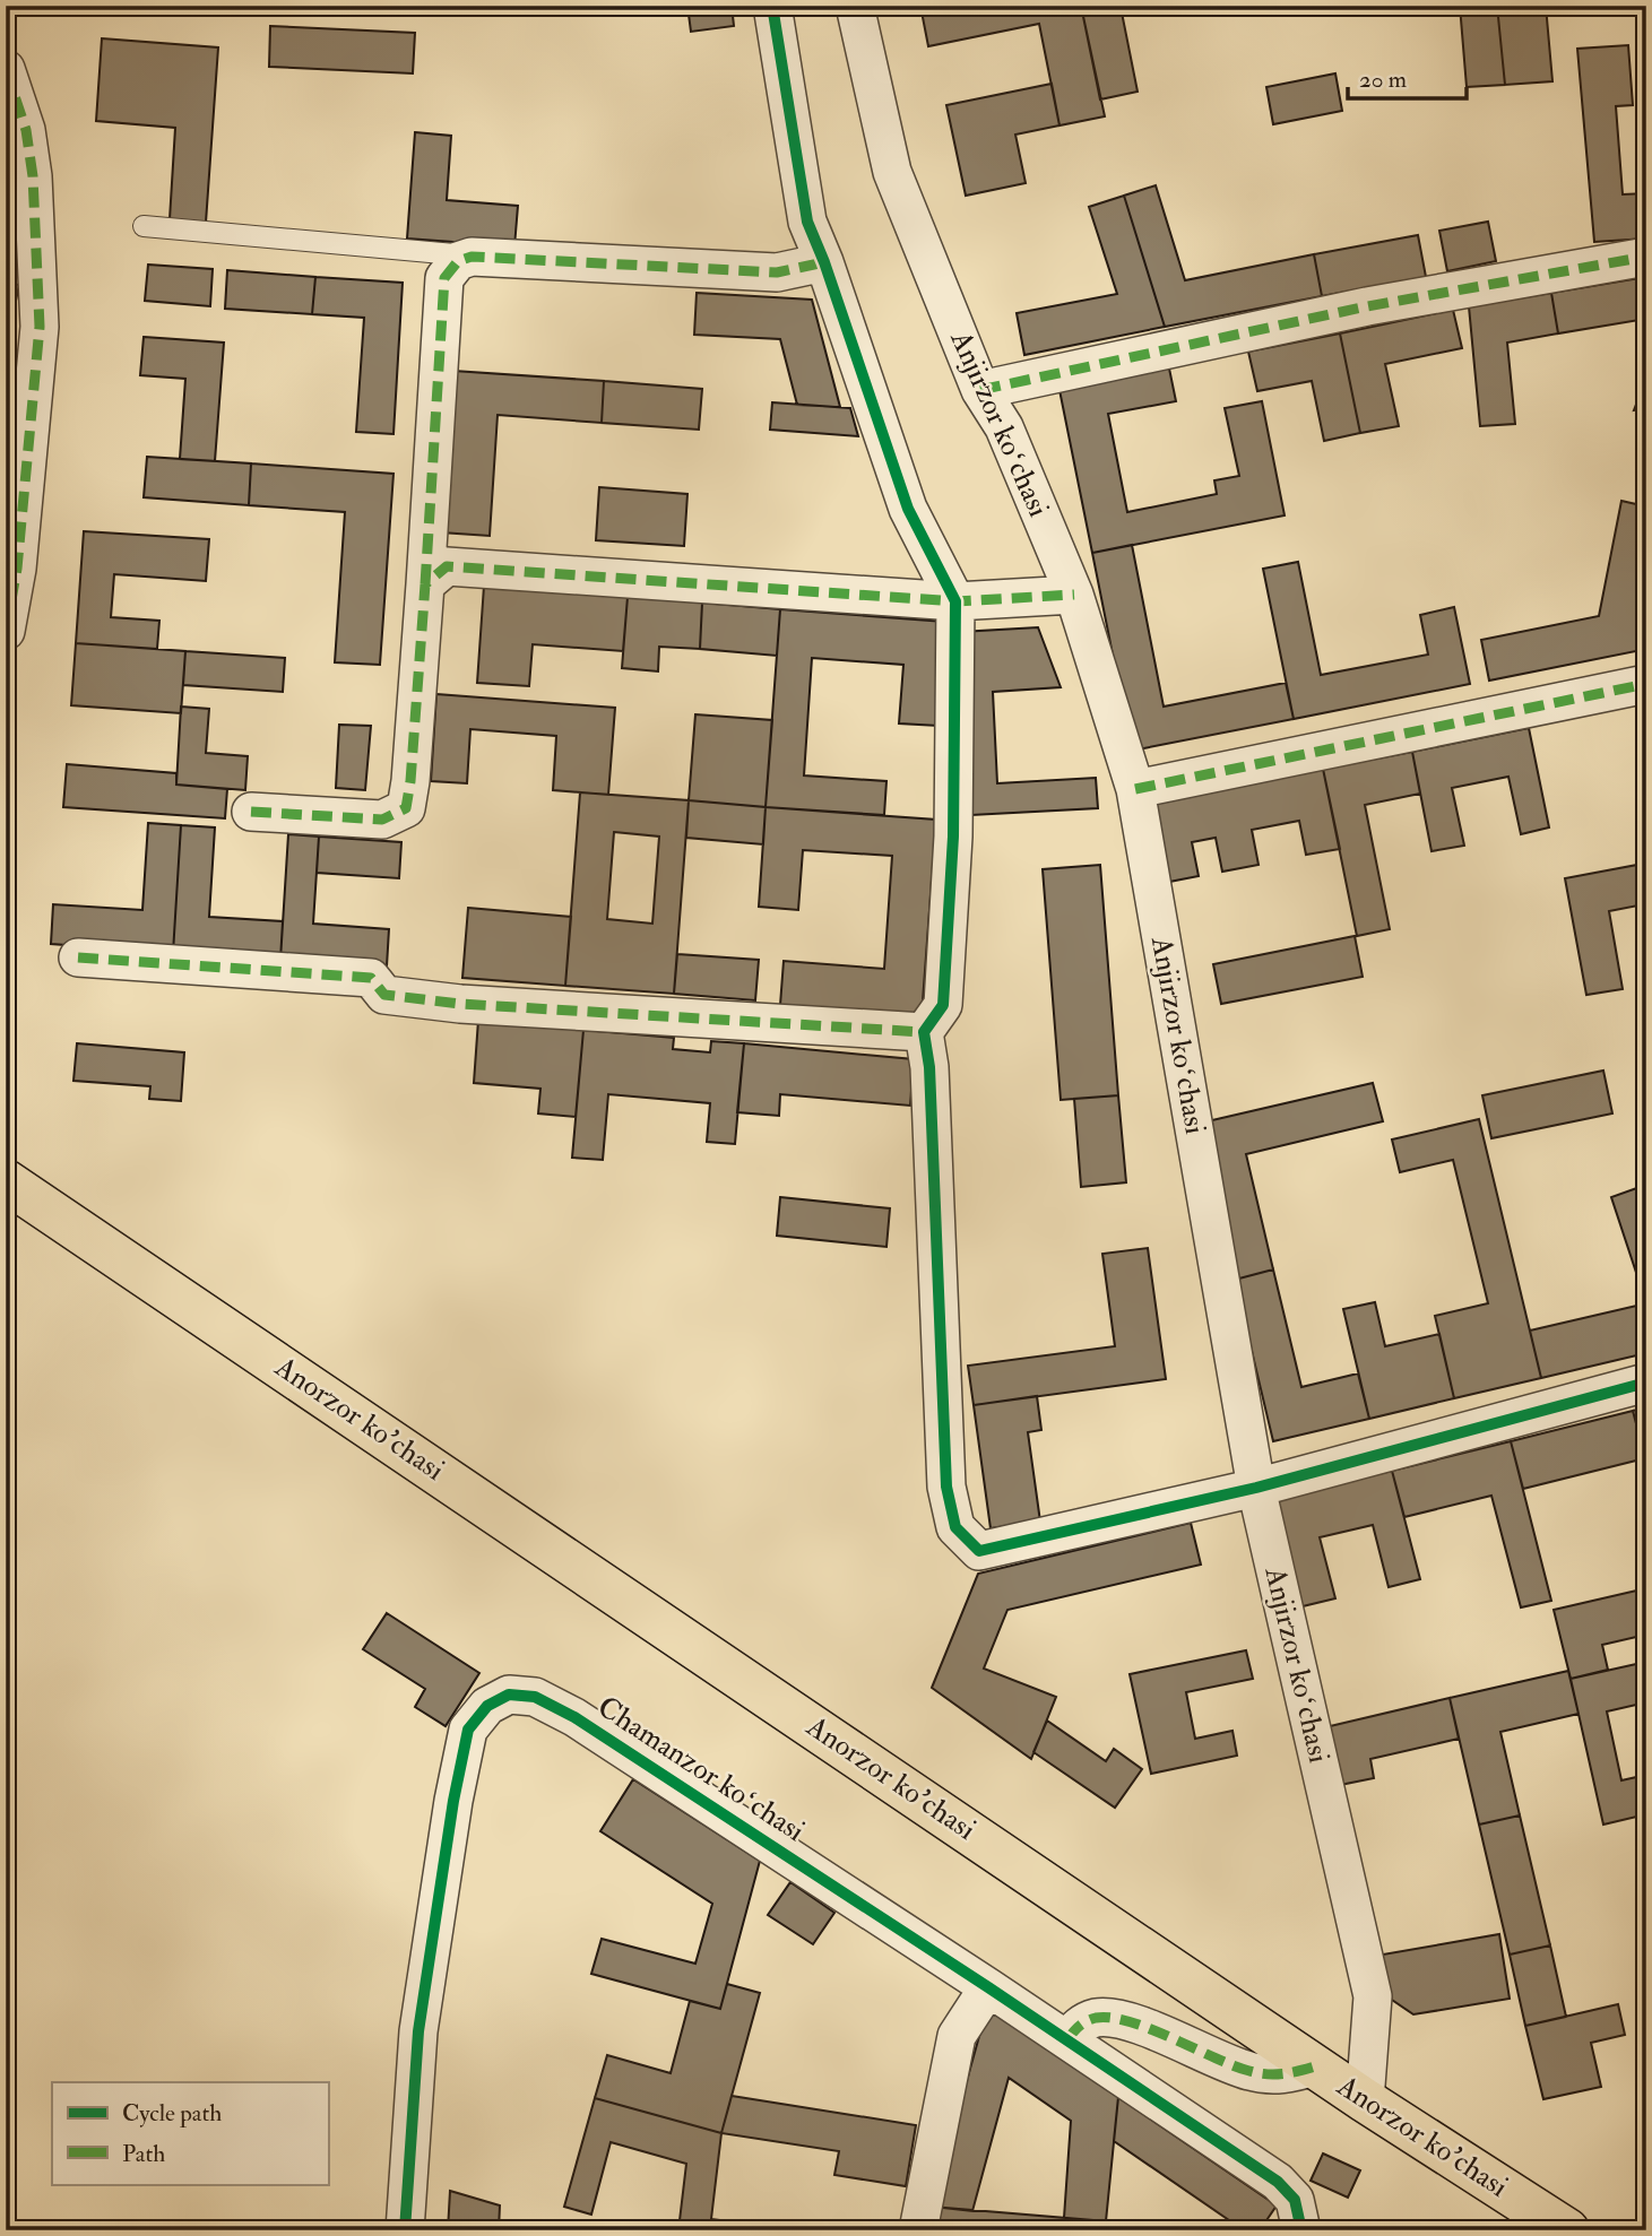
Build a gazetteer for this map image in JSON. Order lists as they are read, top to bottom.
{
  "streets": {
    "main road": ["Anorzor ko'chasi"],
    "street": ["Anjirzor koʻchasi", "Chamanzor koʻchasi"]
  },
  "crossings": [
    ["Anjirzor koʻchasi", "Anorzor ko'chasi"]
  ],
  "legend": ["Cycle path", "Path"],
  "scale_bar": "20 m"
}
